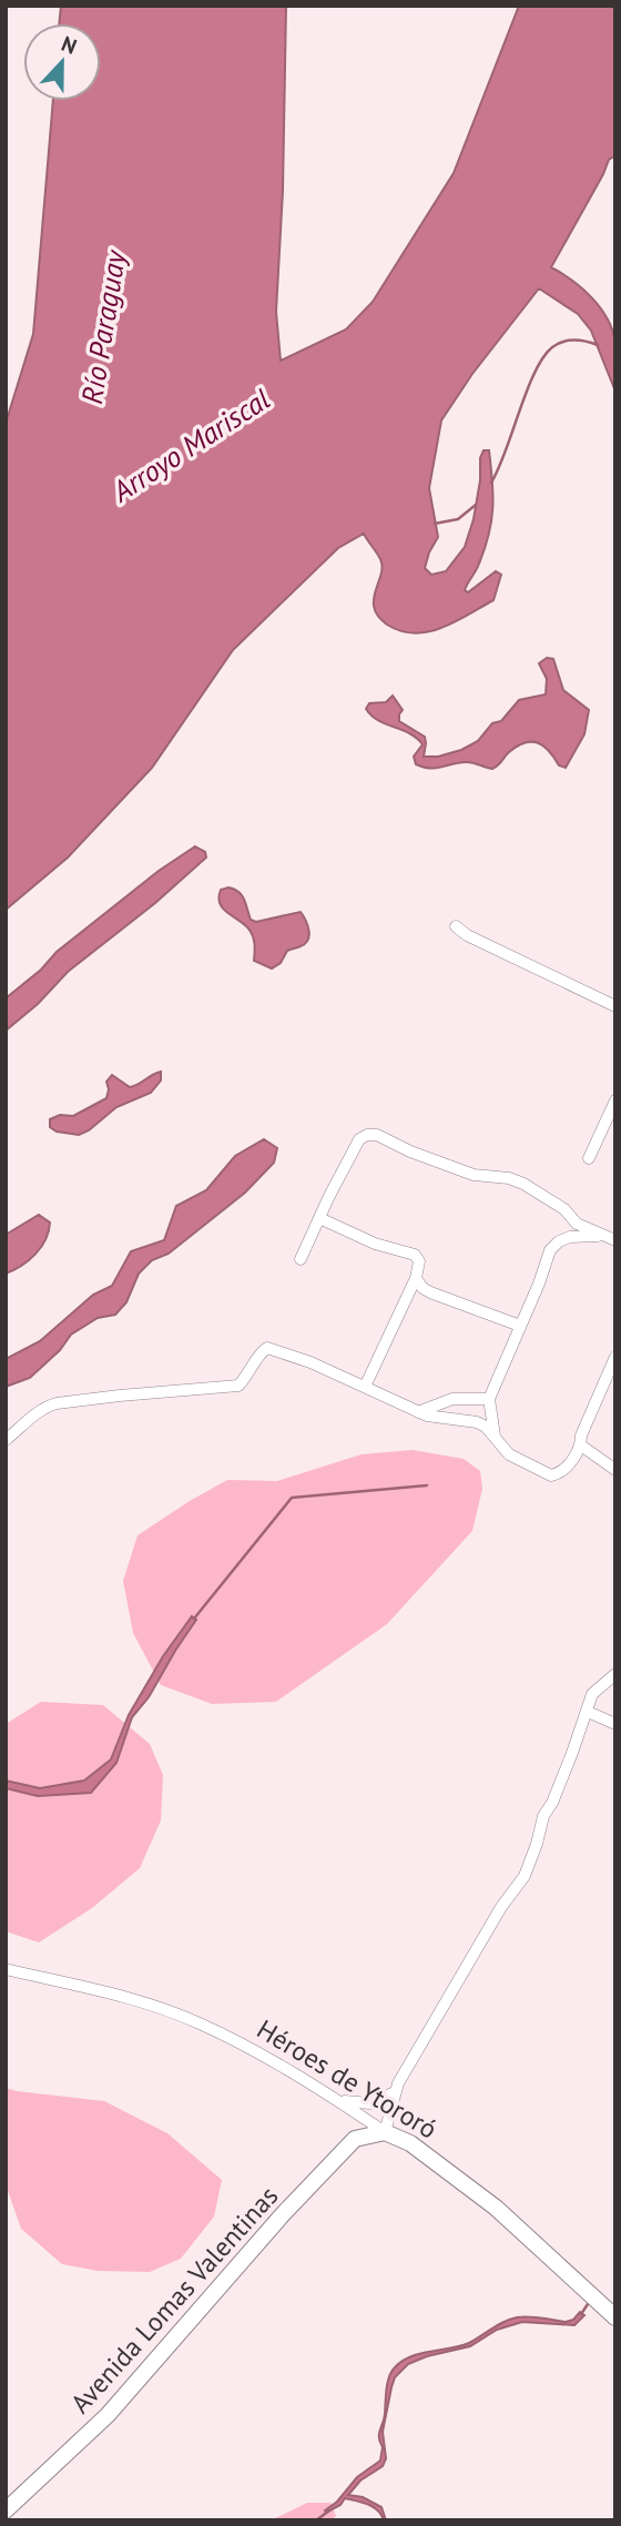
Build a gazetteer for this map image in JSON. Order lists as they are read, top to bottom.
{
  "streets": {
    "main road": ["Héroes de Ytororó", "Avenida Lomas Valentinas"]
  },
  "crossings": [
    ["Héroes de Ytororó", "Avenida Lomas Valentinas"]
  ],
  "water": ["Río Paraguay", "Arroyo Mariscal"],
  "north": "top"
}
